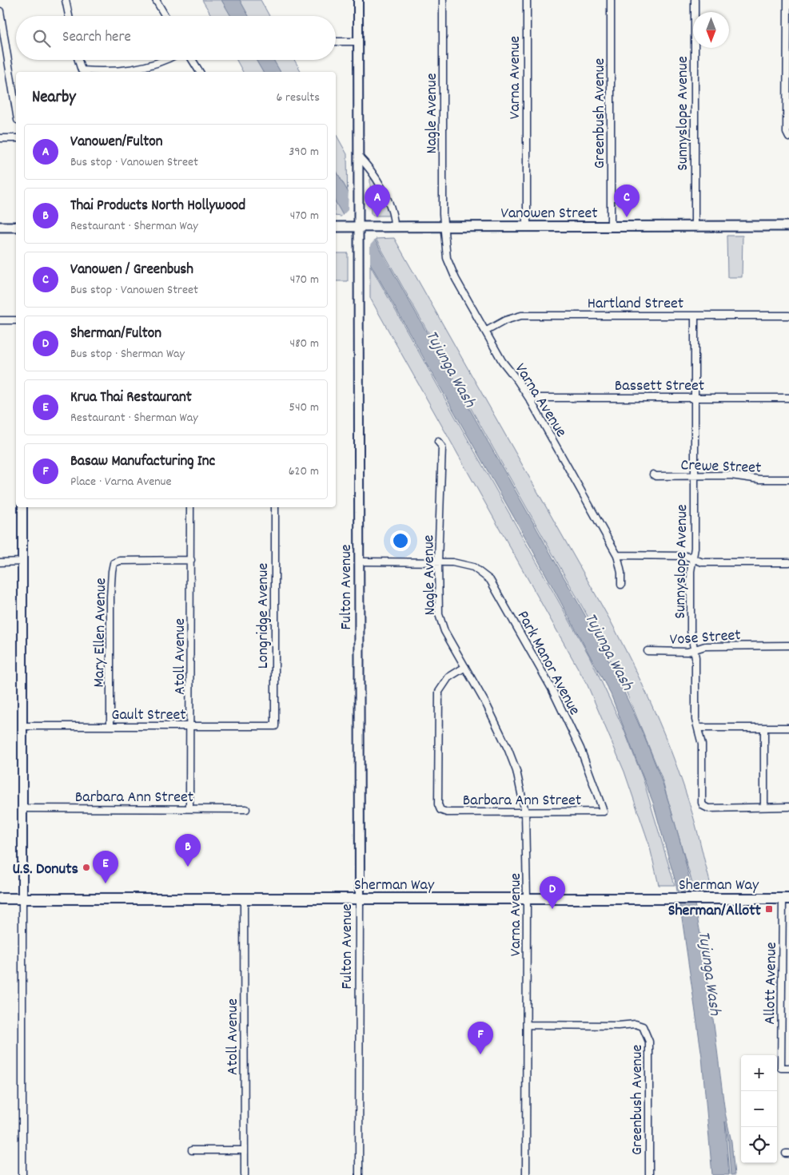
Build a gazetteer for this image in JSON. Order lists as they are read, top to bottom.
{
  "streets": {
    "main road": ["Vanowen Street", "Sherman Way"],
    "street": [
      "Varna Avenue",
      "Nagle Avenue",
      "Greenbush Avenue",
      "Sunnyslope Avenue",
      "Hartland Street",
      "Bassett Street",
      "Crewe Street",
      "Fulton Avenue",
      "Longridge Avenue",
      "Mary Ellen Avenue",
      "Vose Street",
      "Atoll Avenue",
      "Park Manor Avenue",
      "Gault Street",
      "Barbara Ann Street",
      "Allott Avenue"
    ]
  },
  "crossings": [
    ["Varna Avenue", "Nagle Avenue"],
    ["Varna Avenue", "Greenbush Avenue"],
    ["Varna Avenue", "Vanowen Street"],
    ["Varna Avenue", "Hartland Street"],
    ["Varna Avenue", "Bassett Street"],
    ["Varna Avenue", "Barbara Ann Street"],
    ["Varna Avenue", "Sherman Way"],
    ["Nagle Avenue", "Vanowen Street"],
    ["Nagle Avenue", "Park Manor Avenue"],
    ["Nagle Avenue", "Barbara Ann Street"],
    ["Greenbush Avenue", "Vanowen Street"],
    ["Sunnyslope Avenue", "Vanowen Street"],
    ["Sunnyslope Avenue", "Hartland Street"],
    ["Sunnyslope Avenue", "Bassett Street"],
    ["Sunnyslope Avenue", "Crewe Street"],
    ["Sunnyslope Avenue", "Vose Street"],
    ["Vanowen Street", "Fulton Avenue"],
    ["Fulton Avenue", "Park Manor Avenue"],
    ["Fulton Avenue", "Sherman Way"],
    ["Longridge Avenue", "Gault Street"],
    ["Mary Ellen Avenue", "Atoll Avenue"],
    ["Mary Ellen Avenue", "Gault Street"],
    ["Atoll Avenue", "Gault Street"],
    ["Atoll Avenue", "Barbara Ann Street"],
    ["Atoll Avenue", "Sherman Way"],
    ["Park Manor Avenue", "Barbara Ann Street"],
    ["Sherman Way", "Allott Avenue"]
  ],
  "water": ["Tujunga Wash"],
  "places": {
    "other": ["U.S. Donuts"],
    "transit": ["Sherman/Allott"]
  },
  "north": "bottom",
  "page": {
    "search": "Search here",
    "heading": ["Nearby", "6 results"],
    "list": [
      {
        "mark": "A",
        "name": "Vanowen/Fulton",
        "note": "Bus stop · Vanowen Street",
        "value": "390 m"
      },
      {
        "mark": "B",
        "name": "Thai Products North Hollywood",
        "note": "Restaurant · Sherman Way",
        "value": "470 m"
      },
      {
        "mark": "C",
        "name": "Vanowen / Greenbush",
        "note": "Bus stop · Vanowen Street",
        "value": "470 m"
      },
      {
        "mark": "D",
        "name": "Sherman/Fulton",
        "note": "Bus stop · Sherman Way",
        "value": "480 m"
      },
      {
        "mark": "E",
        "name": "Krua Thai Restaurant",
        "note": "Restaurant · Sherman Way",
        "value": "540 m"
      },
      {
        "mark": "F",
        "name": "Basaw Manufacturing Inc",
        "note": "Place · Varna Avenue",
        "value": "620 m"
      }
    ],
    "pins": [
      "A",
      "C",
      "B",
      "E",
      "D",
      "F"
    ],
    "map_buttons": ["+", "−"]
  }
}
